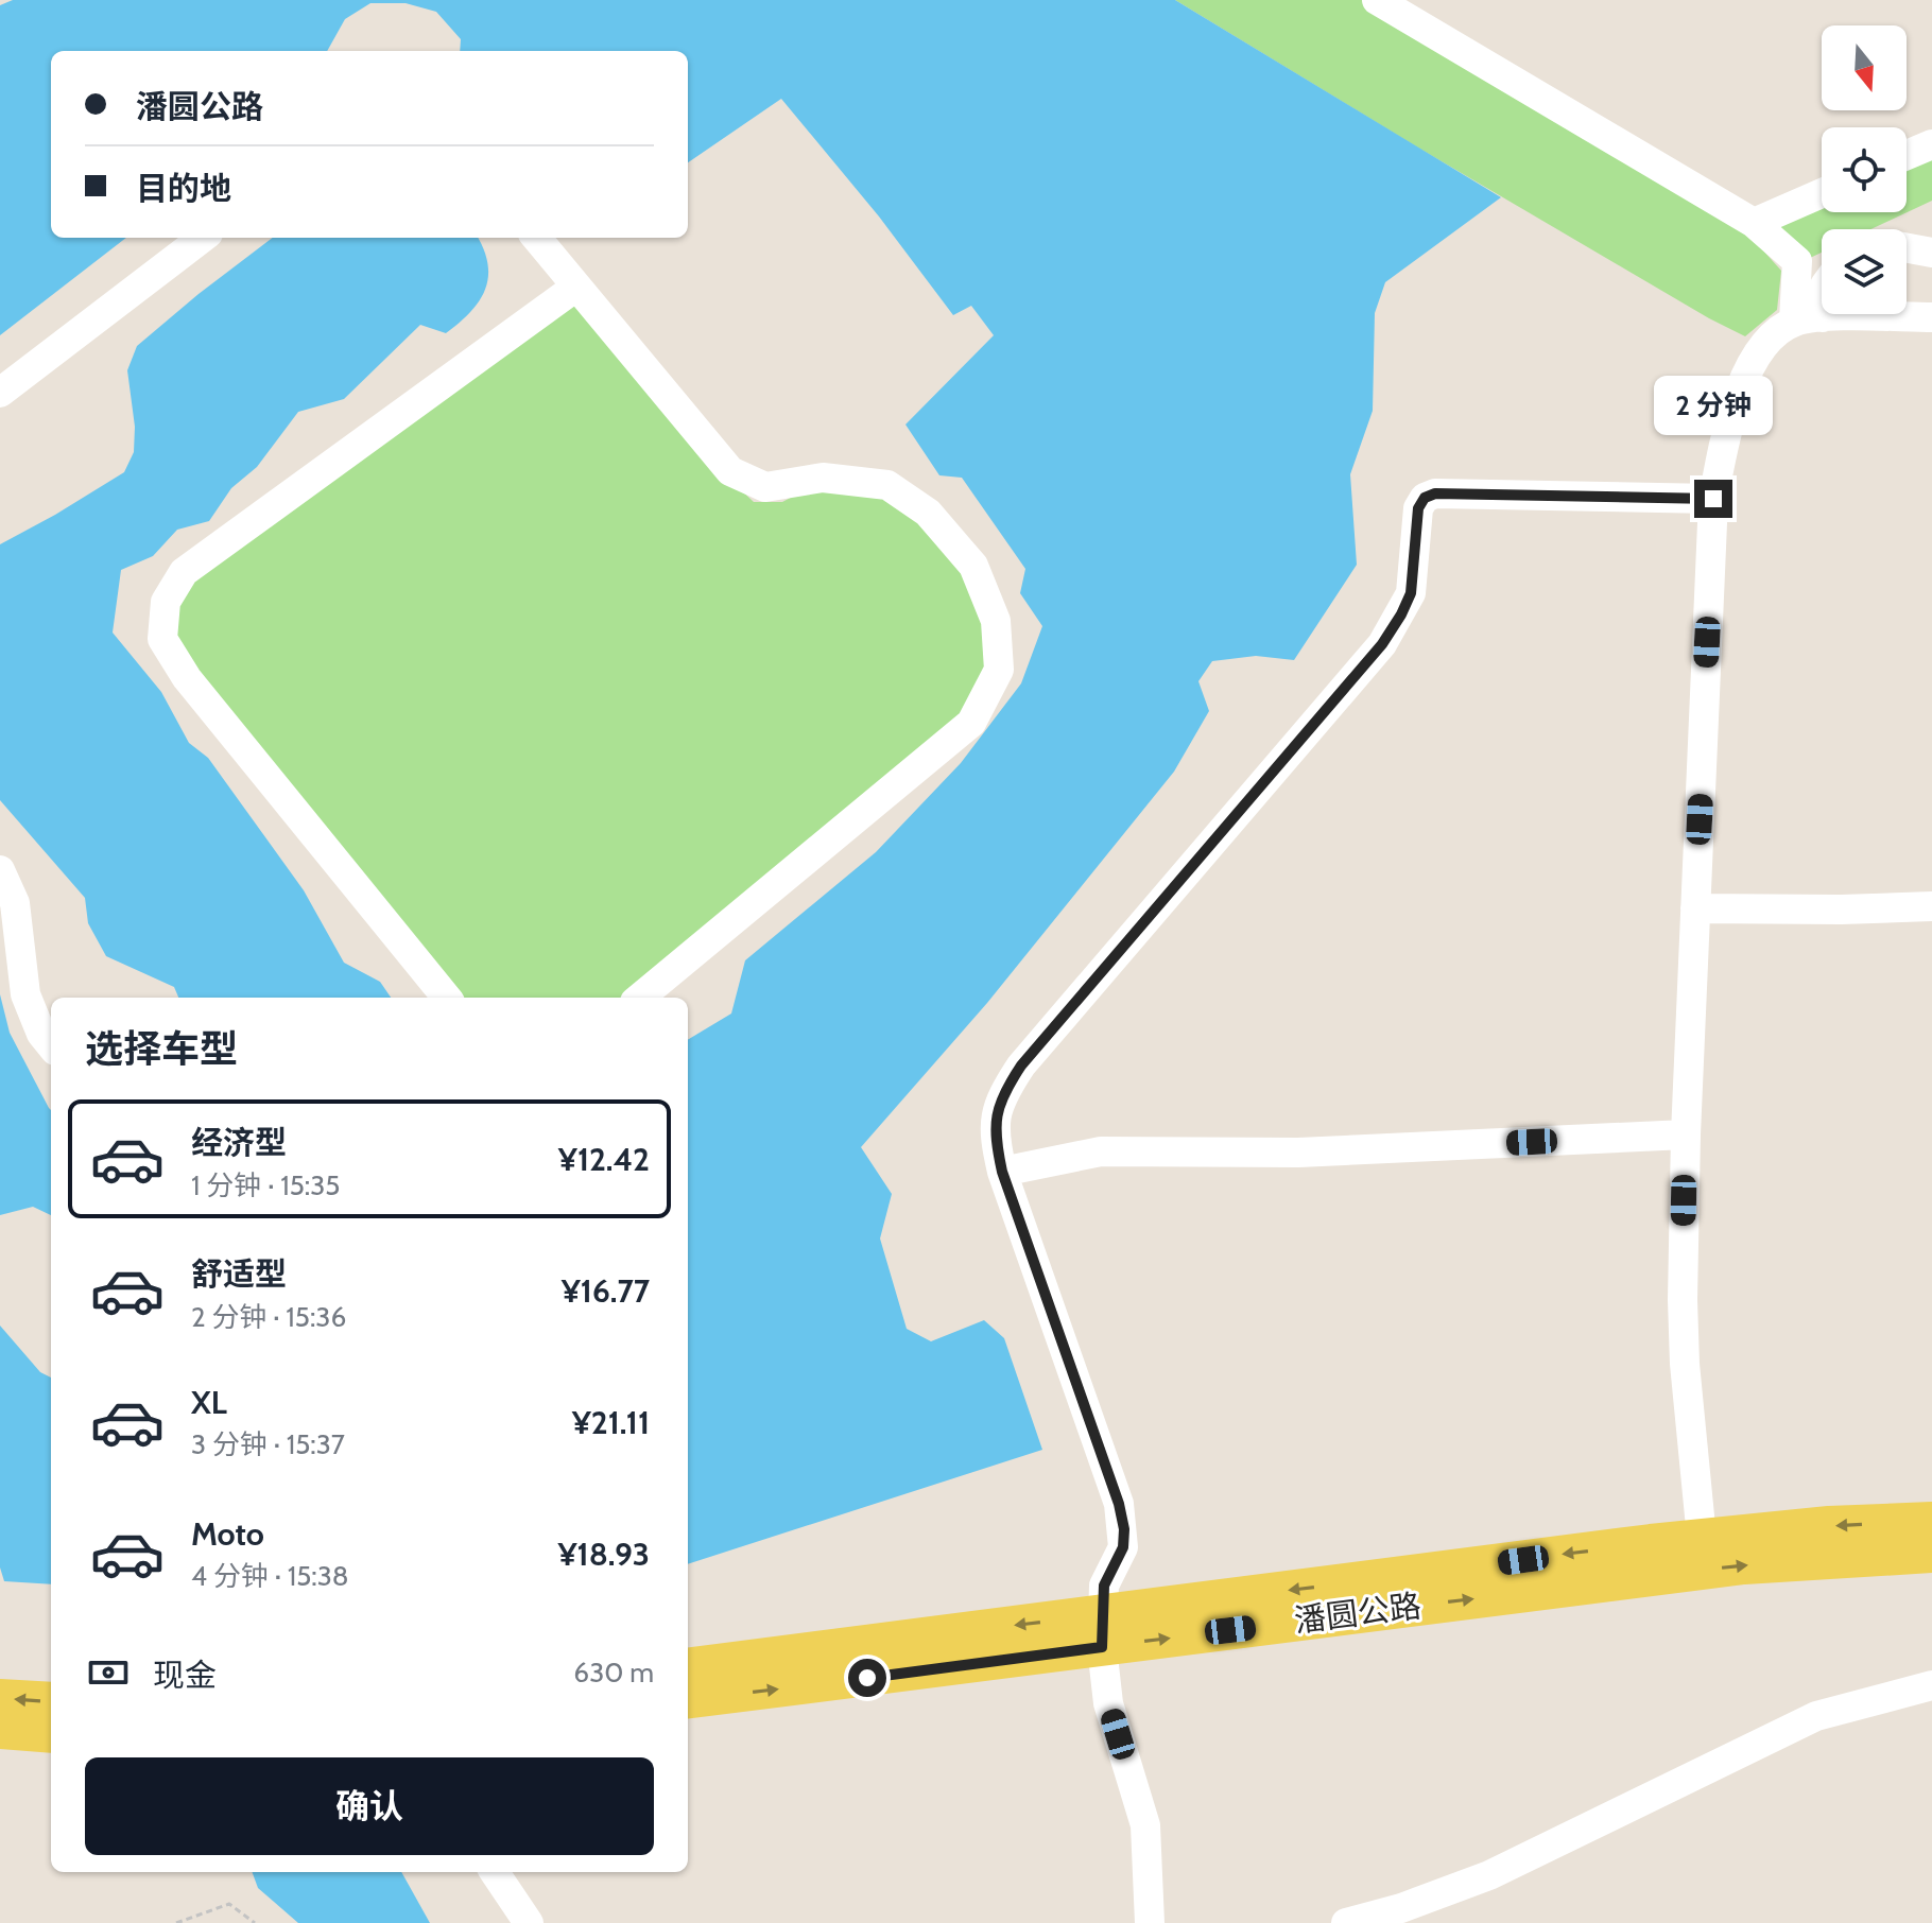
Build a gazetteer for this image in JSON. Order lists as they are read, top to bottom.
{
  "streets": {
    "main road": ["潘圆公路"]
  },
  "north": "bottom",
  "page": {
    "banner": ["潘圆公路", "目的地"],
    "bubble": "2 分钟",
    "heading": "选择车型",
    "list": [
      {
        "name": "经济型",
        "note": "1 分钟 · 15:35",
        "value": "¥12.42"
      },
      {
        "name": "舒适型",
        "note": "2 分钟 · 15:36",
        "value": "¥16.77"
      },
      {
        "name": "XL",
        "note": "3 分钟 · 15:37",
        "value": "¥21.11"
      },
      {
        "name": "Moto",
        "note": "4 分钟 · 15:38",
        "value": "¥18.93"
      }
    ],
    "pay": ["现金", "630 m"],
    "buttons": "确认"
  }
}
